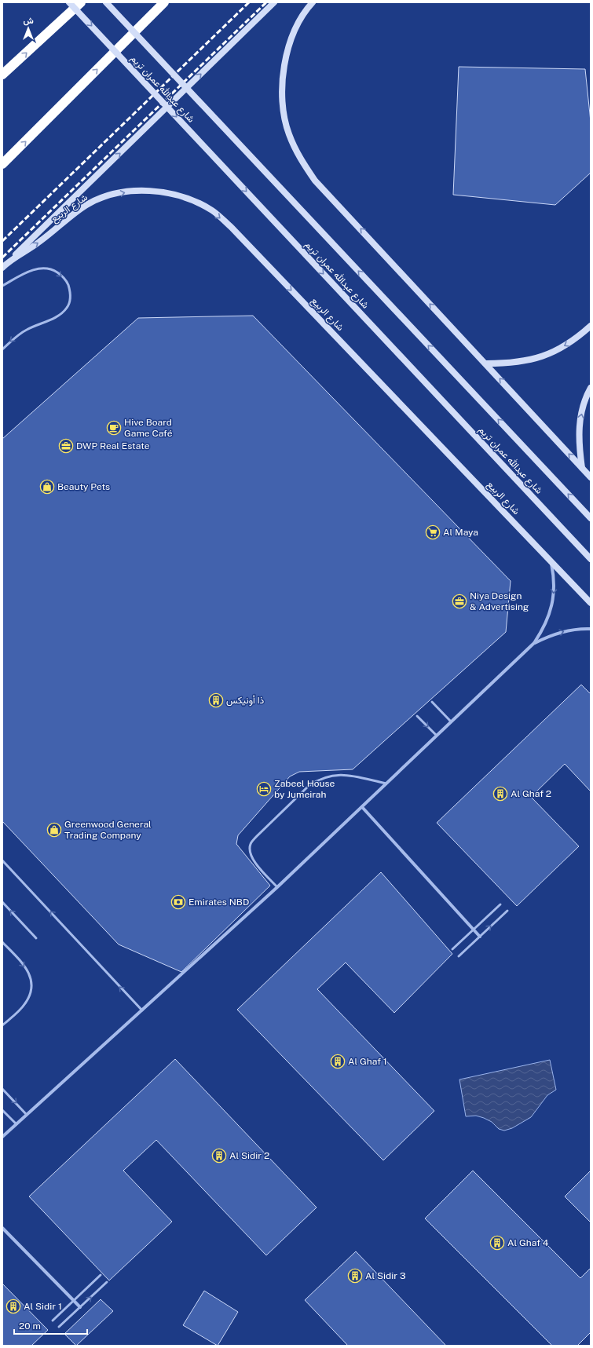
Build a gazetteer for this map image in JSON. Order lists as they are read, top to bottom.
{
  "streets": {
    "main road": ["شارع عبدالله عمران تريم", "شارع الربيع"]
  },
  "one_way": ["شارع الربيع"],
  "places": {
    "cafe": ["Hive Board Game Café"],
    "office": ["DWP Real Estate", "Niya Design & Advertising"],
    "shop": ["Beauty Pets", "Greenwood General Trading Company"],
    "supermarket": ["Al Maya"],
    "building": [
      "ذا أونيكس",
      "Al Ghaf 2",
      "Al Ghaf 1",
      "Al Sidir 2",
      "Al Ghaf 4",
      "Al Sidir 3",
      "Al Sidir 1"
    ],
    "hotel": ["Zabeel House by Jumeirah"],
    "bank": ["Emirates NBD"]
  },
  "scale_bar": "20 m",
  "north": "top"
}
